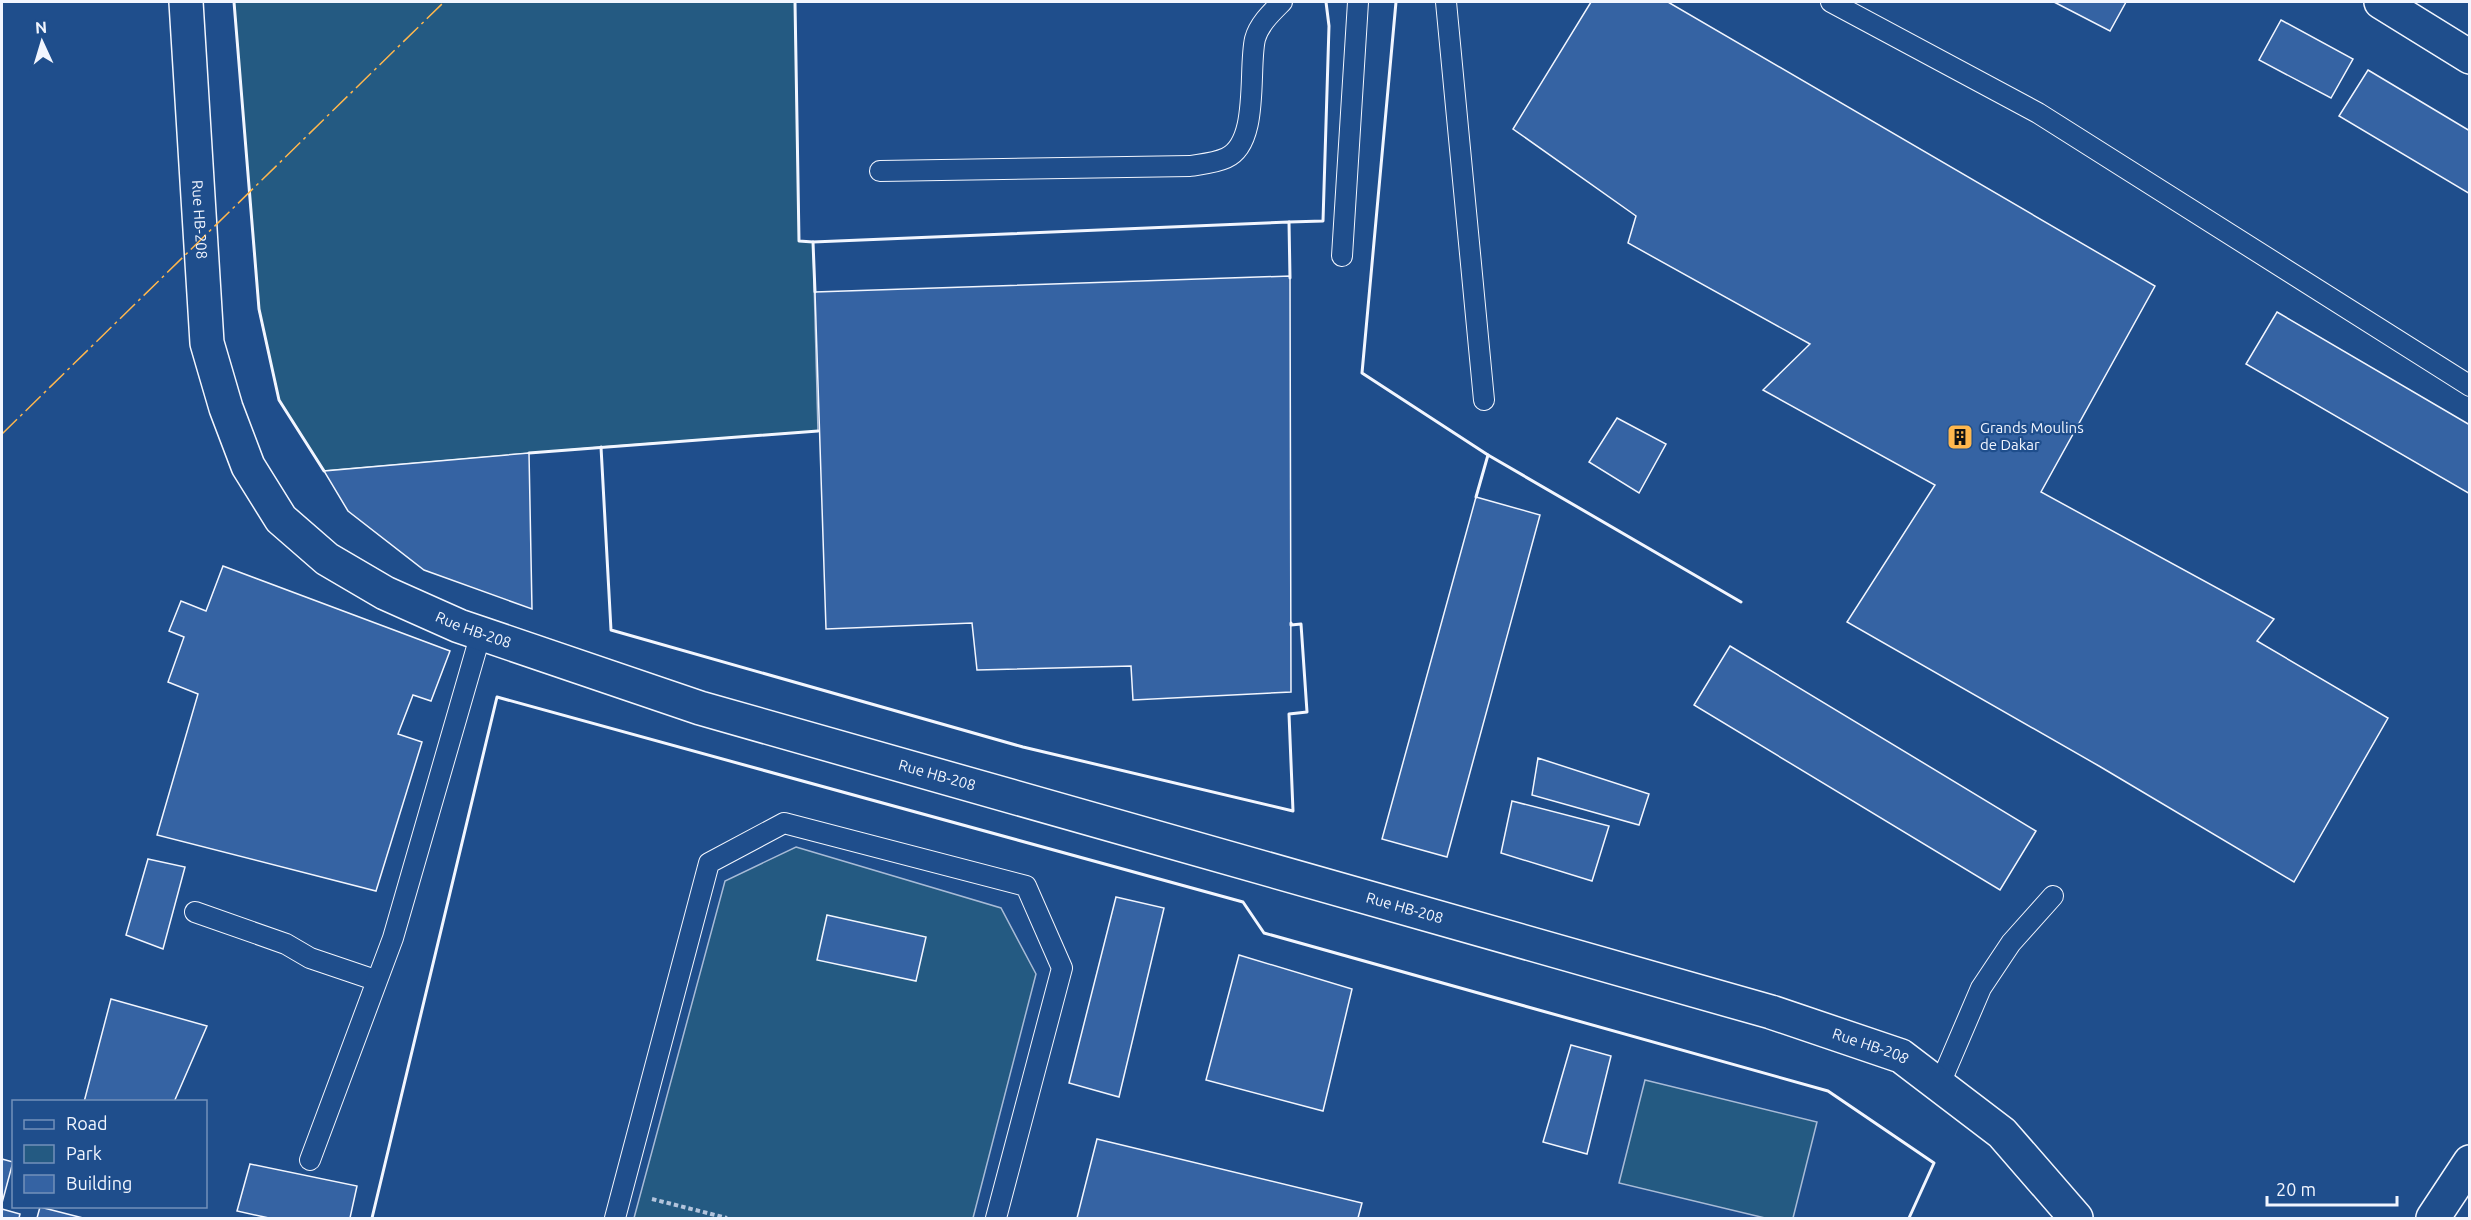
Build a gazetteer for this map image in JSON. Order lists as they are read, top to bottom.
{
  "streets": {
    "street": ["Rue HB-208"]
  },
  "places": {
    "building": ["Grands Moulins de Dakar"]
  },
  "legend": ["Road", "Park", "Building"],
  "scale_bar": "20 m",
  "north": "top"
}
